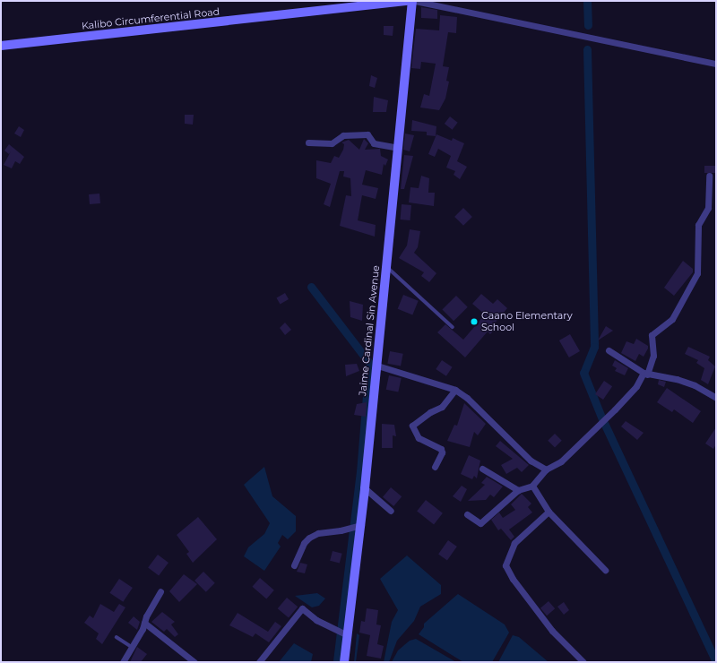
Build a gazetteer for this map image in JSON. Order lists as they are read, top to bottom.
{
  "streets": {
    "main road": ["Kalibo Circumferential Road", "Jaime Cardinal Sin Avenue"]
  },
  "places": ["Caano Elementary School"]
}
